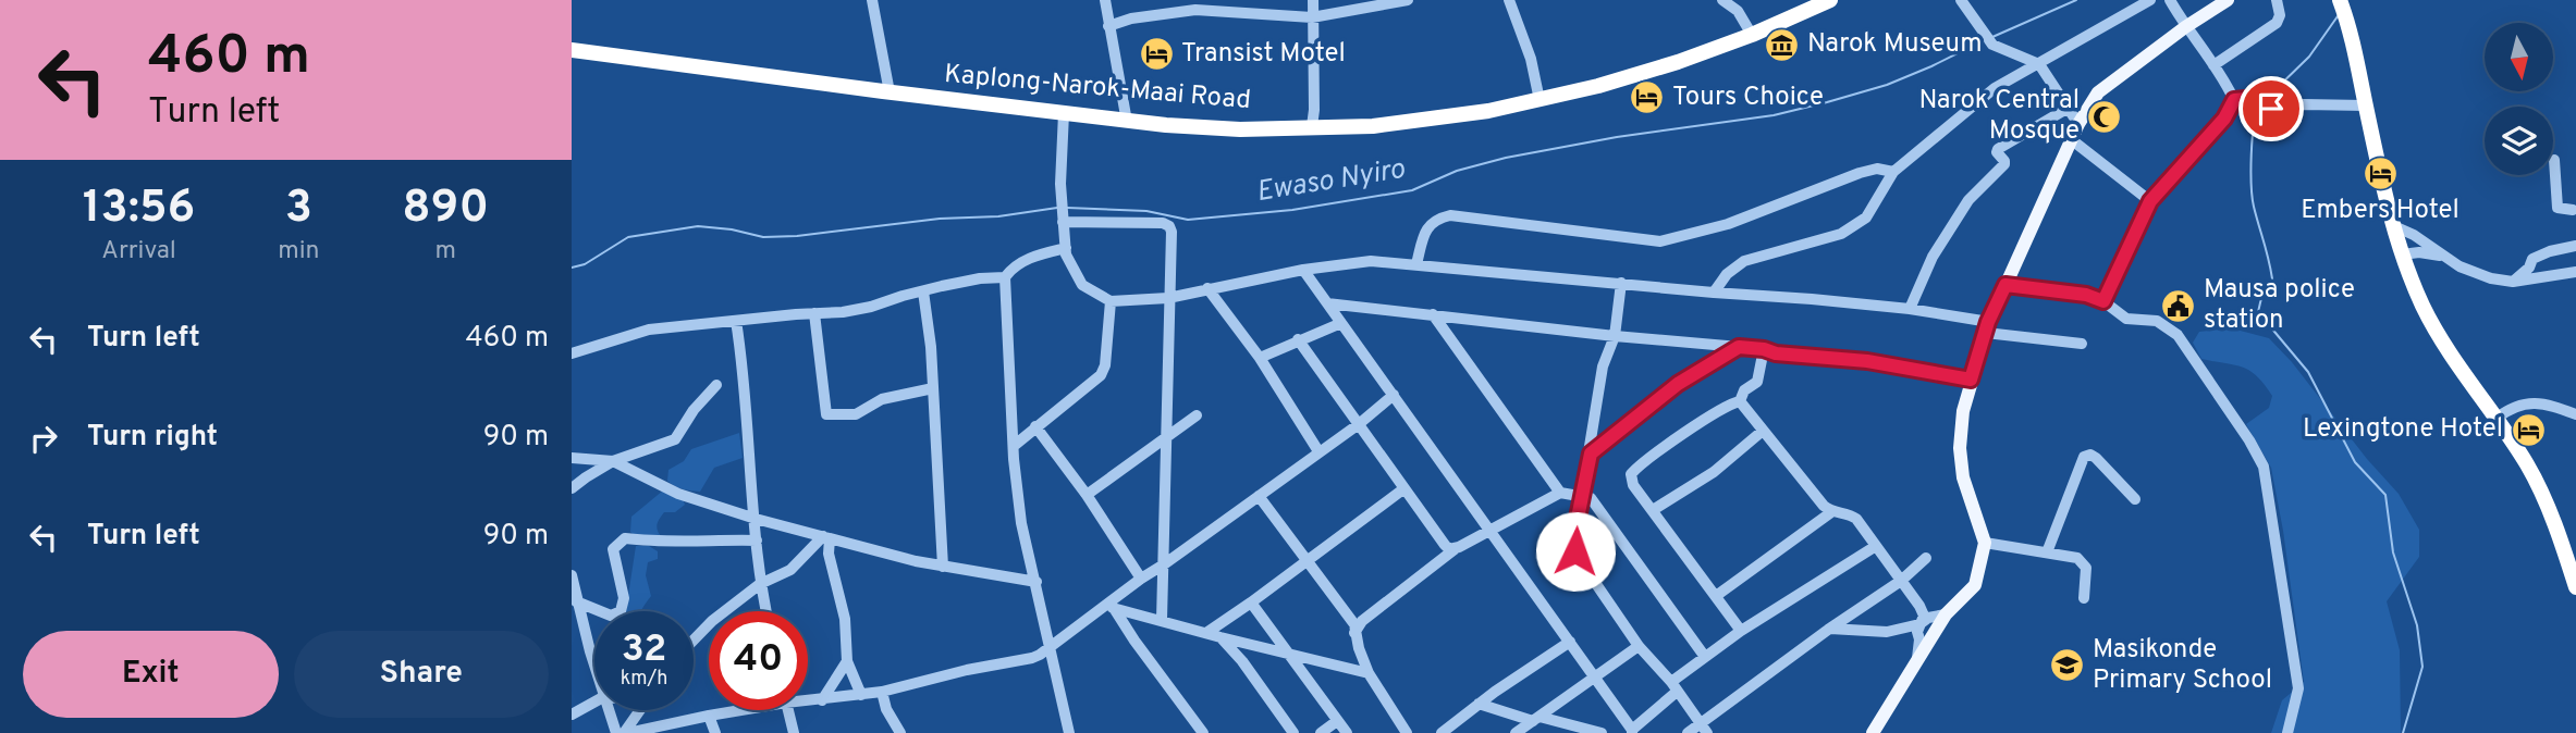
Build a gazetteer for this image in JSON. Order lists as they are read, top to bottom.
{
  "streets": {
    "highway": ["Kaplong-Narok-Maai Road"]
  },
  "water": ["Ewaso Nyiro"],
  "places": {
    "museum": ["Narok Museum"],
    "hotel": [
      "Transist Motel",
      "Tours Choice",
      "Embers Hotel",
      "Lexingtone Hotel"
    ],
    "mosque": ["Narok Central Mosque"],
    "public building": ["Mausa police station"],
    "school or university": ["Masikonde Primary School"]
  },
  "north": "bottom",
  "page": {
    "turn": ["460 m", "Turn left"],
    "eta": [
      "13:56",
      "Arrival",
      "3",
      "min",
      "890",
      "m"
    ],
    "list": [
      {
        "name": "Turn left",
        "value": "460 m"
      },
      {
        "name": "Turn right",
        "value": "90 m"
      },
      {
        "name": "Turn left",
        "value": "90 m"
      }
    ],
    "speed": "32 km/h",
    "limit": "40",
    "buttons": ["Exit", "Share"]
  }
}
